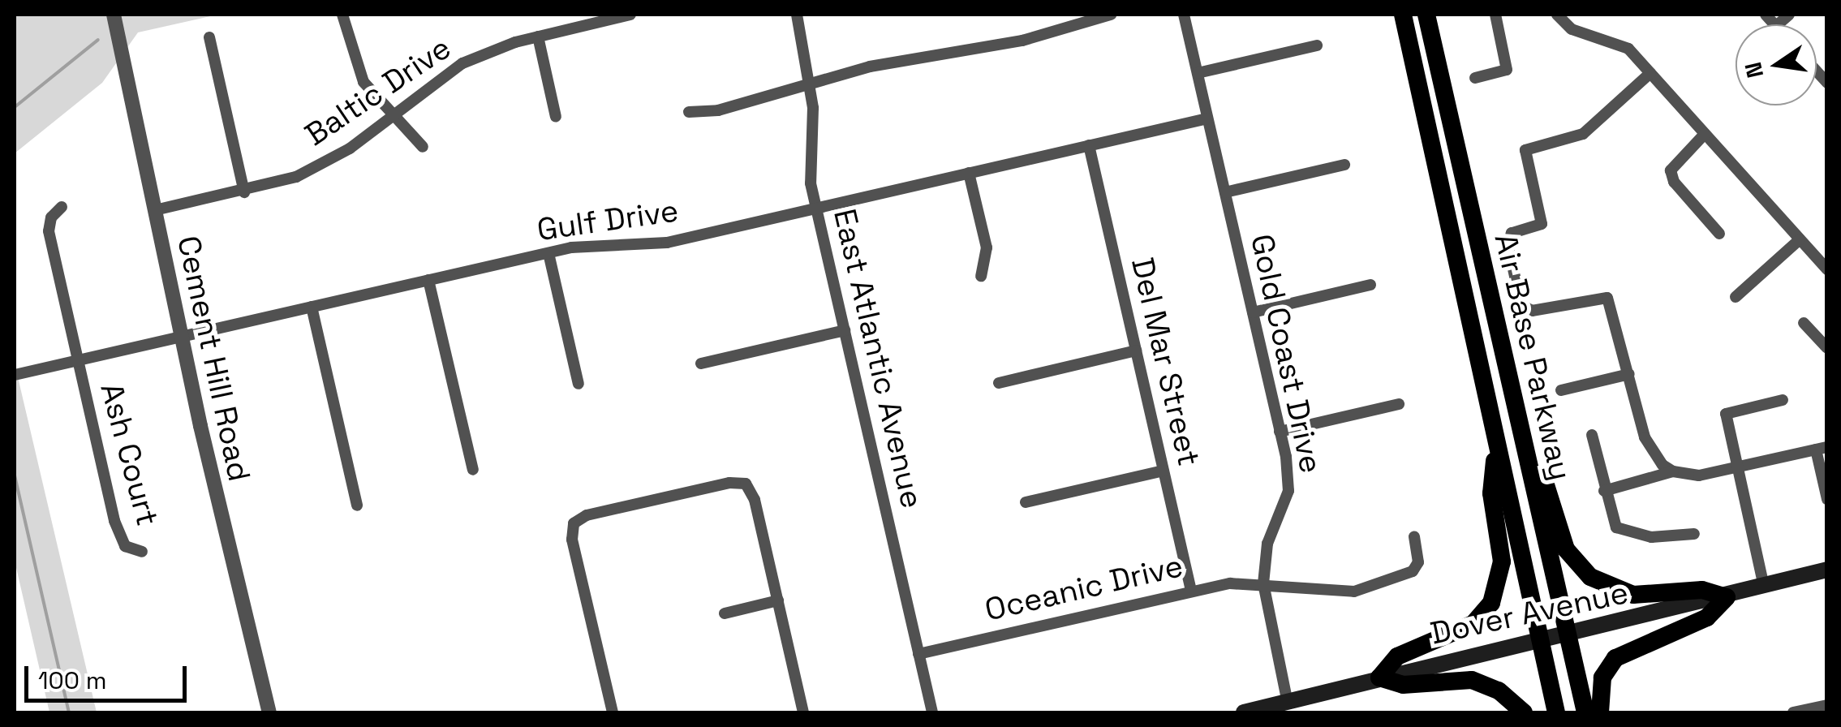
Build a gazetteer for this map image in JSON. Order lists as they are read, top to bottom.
{
  "streets": {
    "main road": ["Air Base Parkway", "Dover Avenue"],
    "street": [
      "Baltic Drive",
      "Gulf Drive",
      "Gold Coast Drive",
      "Cement Hill Road",
      "East Atlantic Avenue",
      "Del Mar Street",
      "Ash Court",
      "Oceanic Drive"
    ]
  },
  "crossings": [
    ["Baltic Drive", "Cement Hill Road"],
    ["Gulf Drive", "Gold Coast Drive"],
    ["Gulf Drive", "Cement Hill Road"],
    ["Gulf Drive", "East Atlantic Avenue"],
    ["Gulf Drive", "Del Mar Street"],
    ["Gulf Drive", "Ash Court"],
    ["Gold Coast Drive", "Oceanic Drive"],
    ["Gold Coast Drive", "Dover Avenue"],
    ["Air Base Parkway", "Dover Avenue"],
    ["East Atlantic Avenue", "Oceanic Drive"],
    ["Del Mar Street", "Oceanic Drive"]
  ],
  "scale_bar": "100 m",
  "north": "left"
}
